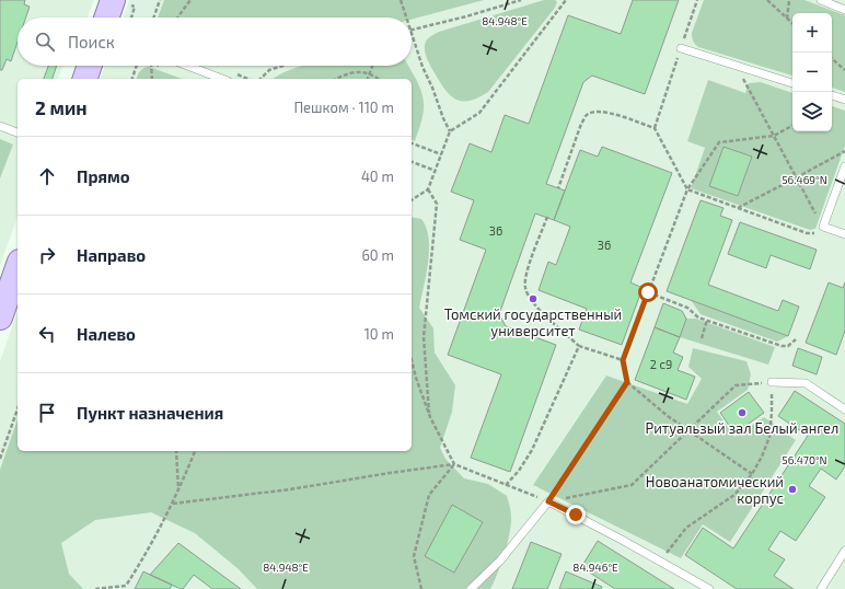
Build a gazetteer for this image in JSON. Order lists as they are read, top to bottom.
{
  "places": ["Томский государственный университет", "Ритуальзый зал Белый ангел", "Новоанатомический корпус"],
  "house_numbers": ["36", "36", "2 с9"],
  "page": {
    "map_buttons": ["+", "−"],
    "search": "Поиск",
    "heading": ["2 мин", "Пешком · 110 m"],
    "list": [
      ["Прямо", "40 m"],
      ["Направо", "60 m"],
      ["Налево", "10 m"],
      "Пункт назначения"
    ]
  },
  "coordinates": [
    "84.948°E",
    "56.469°N",
    "56.470°N",
    "84.946°E"
  ]
}
